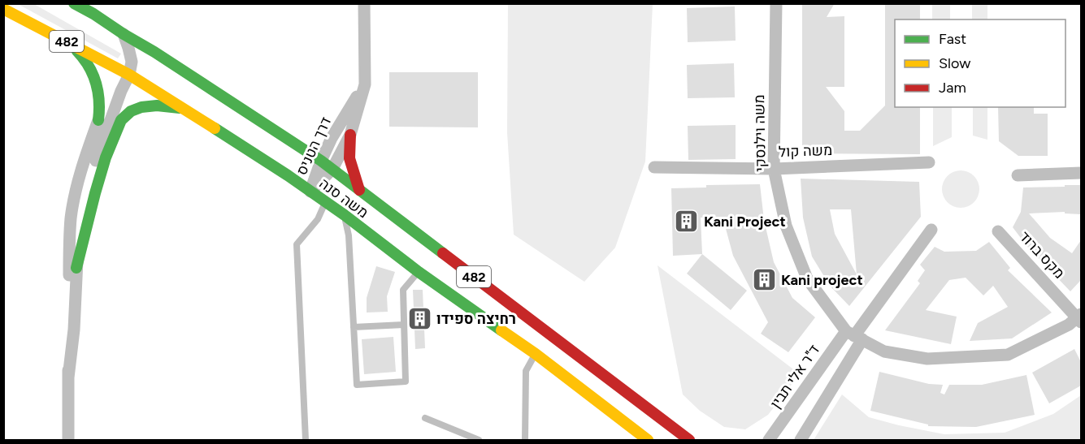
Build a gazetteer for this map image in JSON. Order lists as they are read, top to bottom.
{
  "streets": {
    "main road": ["482", "משה סנה"],
    "street": [
      "משה וילנסקי",
      "דרך הטניס",
      "משה קול",
      "מקס ברוד",
      "ד\"ר אלי תבין"
    ]
  },
  "crossings": [
    ["משה וילנסקי", "משה קול"],
    ["משה וילנסקי", "ד\"ר אלי תבין"],
    ["דרך הטניס", "משה סנה"]
  ],
  "places": {
    "building": ["Kani Project", "Kani project", "רחיצה ספידו"]
  },
  "legend": ["Fast", "Slow", "Jam"]
}
